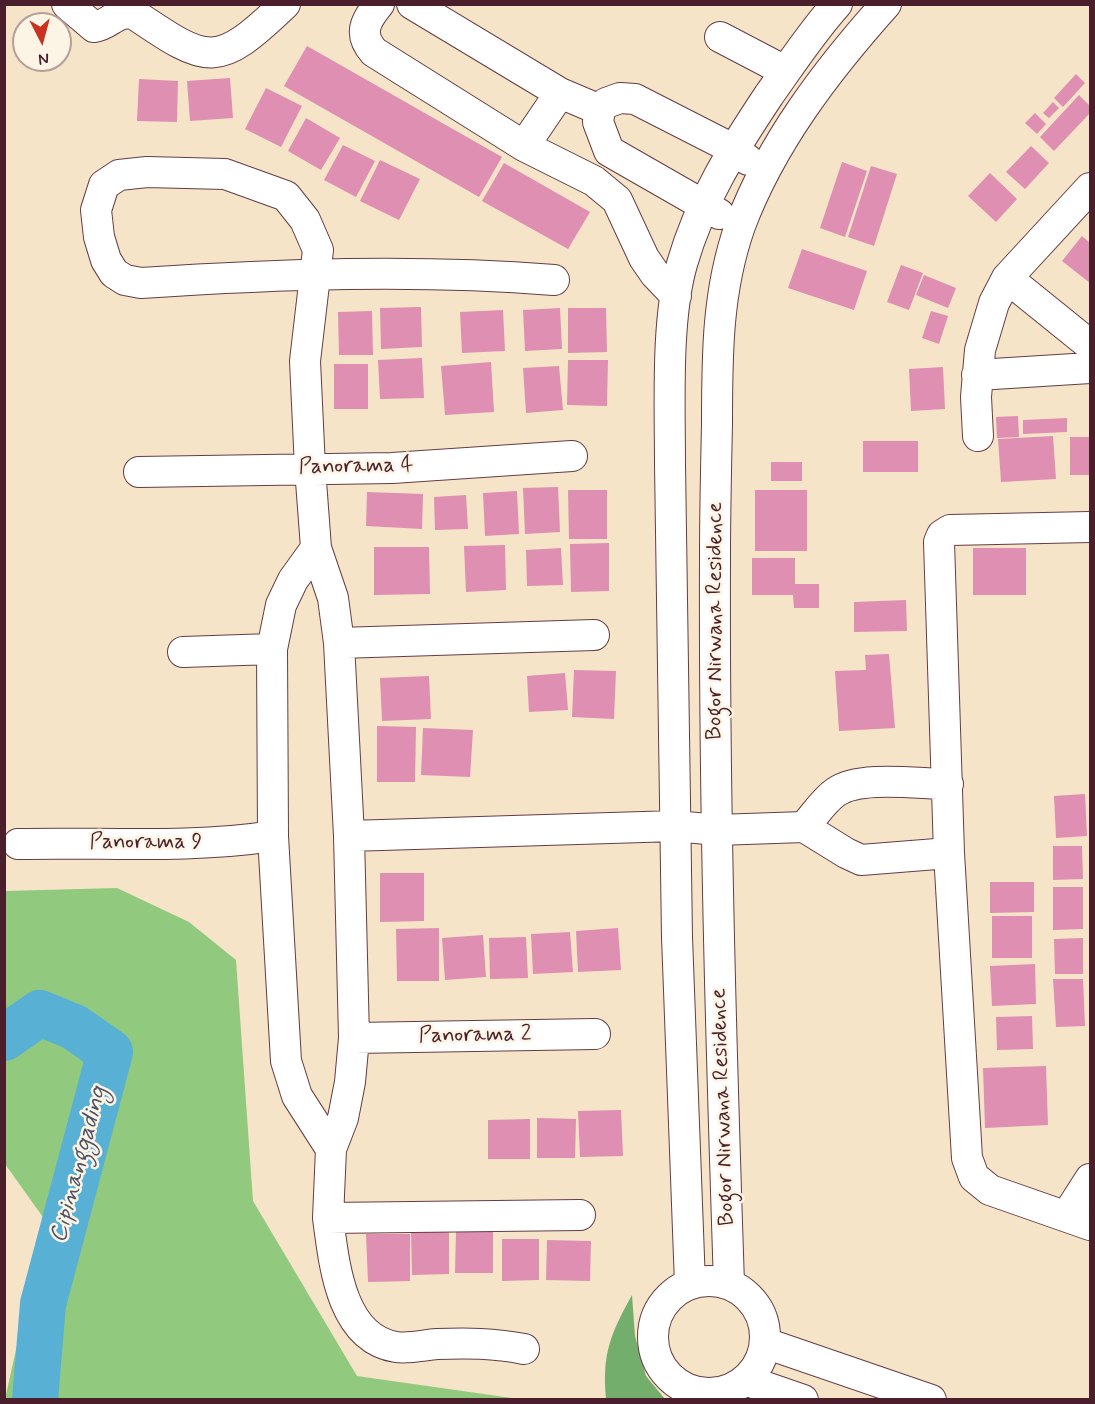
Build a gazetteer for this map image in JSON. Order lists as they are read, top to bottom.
{
  "streets": {
    "street": [
      "Panorama 4",
      "Bogor Nirwana Residence",
      "Panorama 9",
      "Panorama 2"
    ]
  },
  "water": ["Cipinanggading"],
  "north": "bottom"
}
